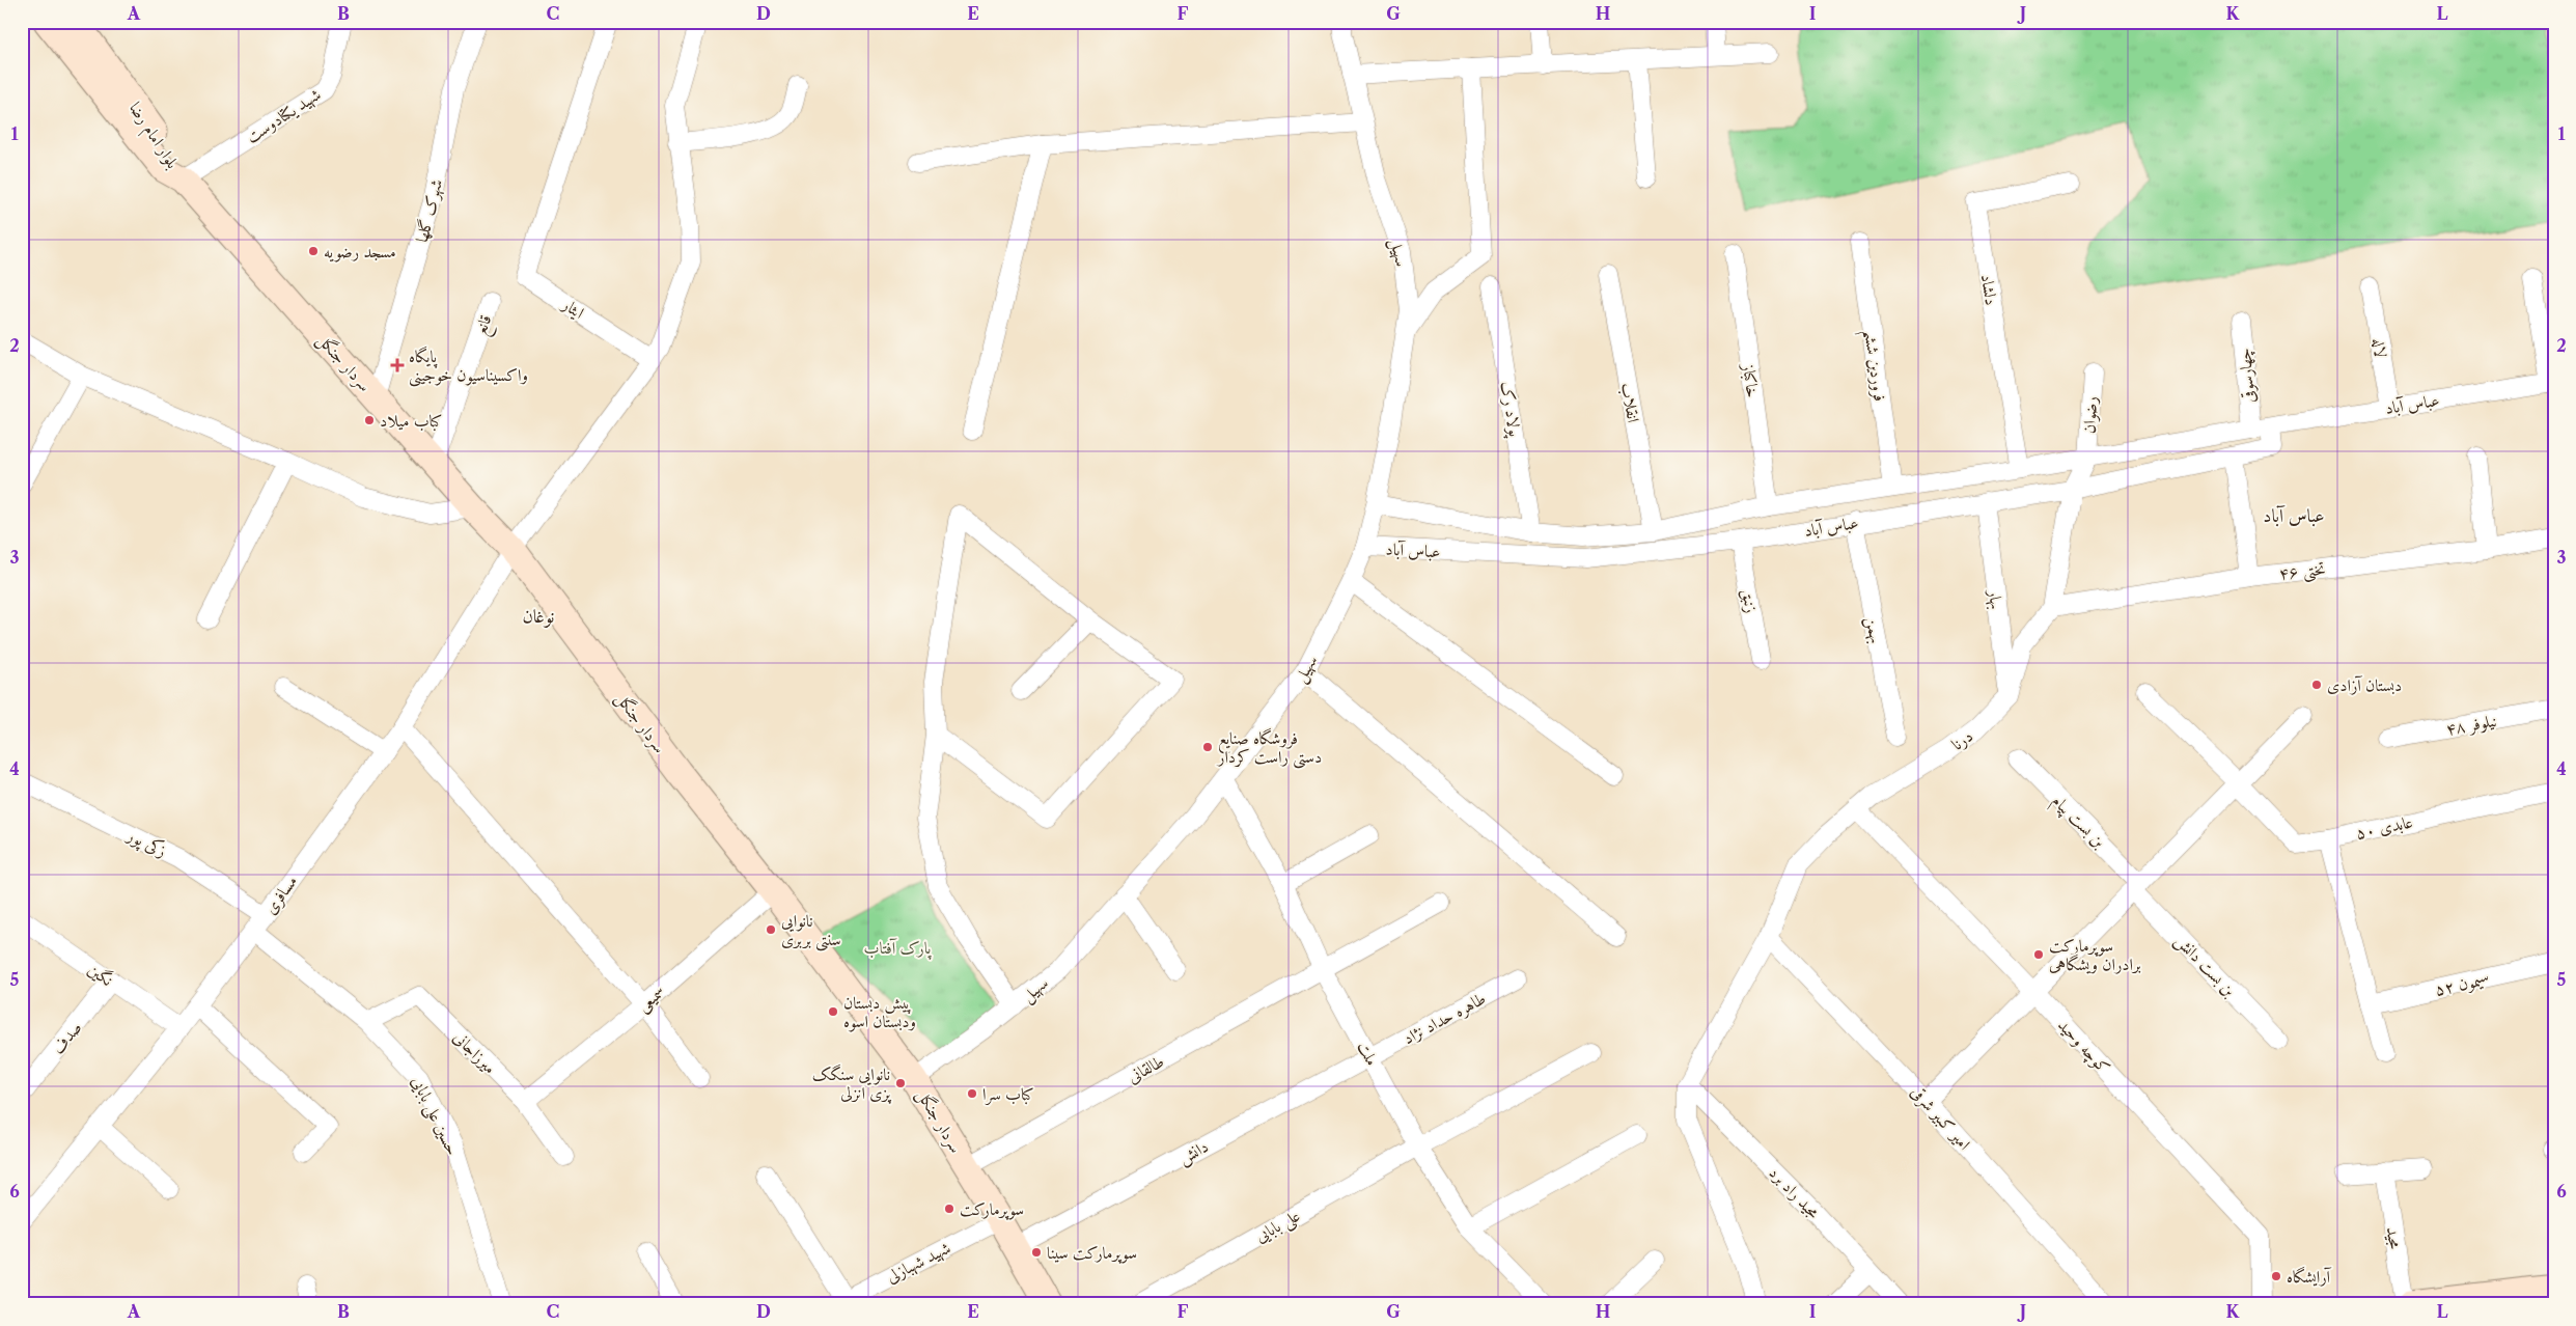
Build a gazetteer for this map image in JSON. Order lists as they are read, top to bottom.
{
  "streets": {
    "main road": ["بلوار امام رضا", "سردار جنگل"],
    "street": [
      "شهید یکتادوست",
      "شهرک گلها",
      "سهیل",
      "دلشاد",
      "ایثار",
      "قانع",
      "لاله",
      "فروردین ششم",
      "چهارسوقی",
      "خاکباز",
      "انقلاب",
      "عباس آباد",
      "پولاد رک",
      "رضوان",
      "تختی ۴۶",
      "بهار",
      "زنبق",
      "بهمن",
      "نیلوفر ۴۸",
      "درنا",
      "بن بست پیام",
      "عابدی ۵۰",
      "زکی پور",
      "مسافری",
      "بن بست دانش",
      "نگین",
      "سیمون ۵۲",
      "سمیعی",
      "طاهره حداد نژاد",
      "صدف",
      "کوچه وحید",
      "میرزاجانی",
      "ملت",
      "طالقانی",
      "حسین علی بابایی",
      "امیر کبیر شرقی",
      "دانش",
      "مجید راد برد",
      "علی بابایی",
      "مجید",
      "شهید شهبازلی"
    ]
  },
  "crossings": [
    ["شهید یکتادوست", "بلوار امام رضا"],
    ["شهید یکتادوست", "سردار جنگل"],
    ["بلوار امام رضا", "سردار جنگل"],
    ["شهرک گلها", "سردار جنگل"],
    ["سهیل", "سردار جنگل"],
    ["سهیل", "عباس آباد"],
    ["سهیل", "ملت"],
    ["دلشاد", "عباس آباد"],
    ["قانع", "سردار جنگل"],
    ["لاله", "عباس آباد"],
    ["سردار جنگل", "مسافری"],
    ["سردار جنگل", "سمیعی"],
    ["سردار جنگل", "طالقانی"],
    ["سردار جنگل", "دانش"],
    ["سردار جنگل", "شهید شهبازلی"],
    ["فروردین ششم", "عباس آباد"],
    ["چهارسوقی", "عباس آباد"],
    ["خاکباز", "عباس آباد"],
    ["انقلاب", "عباس آباد"],
    ["عباس آباد", "پولاد رک"],
    ["عباس آباد", "رضوان"],
    ["عباس آباد", "بهار"],
    ["عباس آباد", "زنبق"],
    ["عباس آباد", "بهمن"],
    ["تختی ۴۶", "درنا"],
    ["بهار", "درنا"],
    ["درنا", "کوچه وحید"],
    ["درنا", "امیر کبیر شرقی"],
    ["درنا", "مجید راد برد"],
    ["بن بست پیام", "بن بست دانش"],
    ["زکی پور", "مسافری"],
    ["مسافری", "نگین"],
    ["مسافری", "حسین علی بابایی"],
    ["نگین", "صدف"],
    ["سمیعی", "میرزاجانی"],
    ["طاهره حداد نژاد", "ملت"],
    ["طاهره حداد نژاد", "دانش"],
    ["میرزاجانی", "حسین علی بابایی"],
    ["ملت", "طالقانی"],
    ["ملت", "دانش"],
    ["ملت", "علی بابایی"]
  ],
  "districts": ["عباس آباد", "نوغان"],
  "parks": ["پارک آفتاب"],
  "places": {
    "other": [
      "مسجد رضویه",
      "کباب میلاد",
      "دبستان آزادی",
      "فروشگاه صنایع دستی راست کردار",
      "نانوایی سنتی بربری",
      "سوپرمارکت برادران ویشگاهی",
      "پیش دبستان ودبستان اسوه",
      "نانوایی سنگک پزی انزلی",
      "کباب سرا",
      "سوپرمارکت",
      "سوپرمارکت سینا",
      "آرایشگاه"
    ],
    "health": ["پایگاه واکسیناسیون خوجینی"]
  },
  "grid": {
    "columns": [
      "A",
      "B",
      "C",
      "D",
      "E",
      "F",
      "G",
      "H",
      "I",
      "J",
      "K",
      "L"
    ],
    "rows": [
      "1",
      "2",
      "3",
      "4",
      "5",
      "6"
    ]
  }
}
